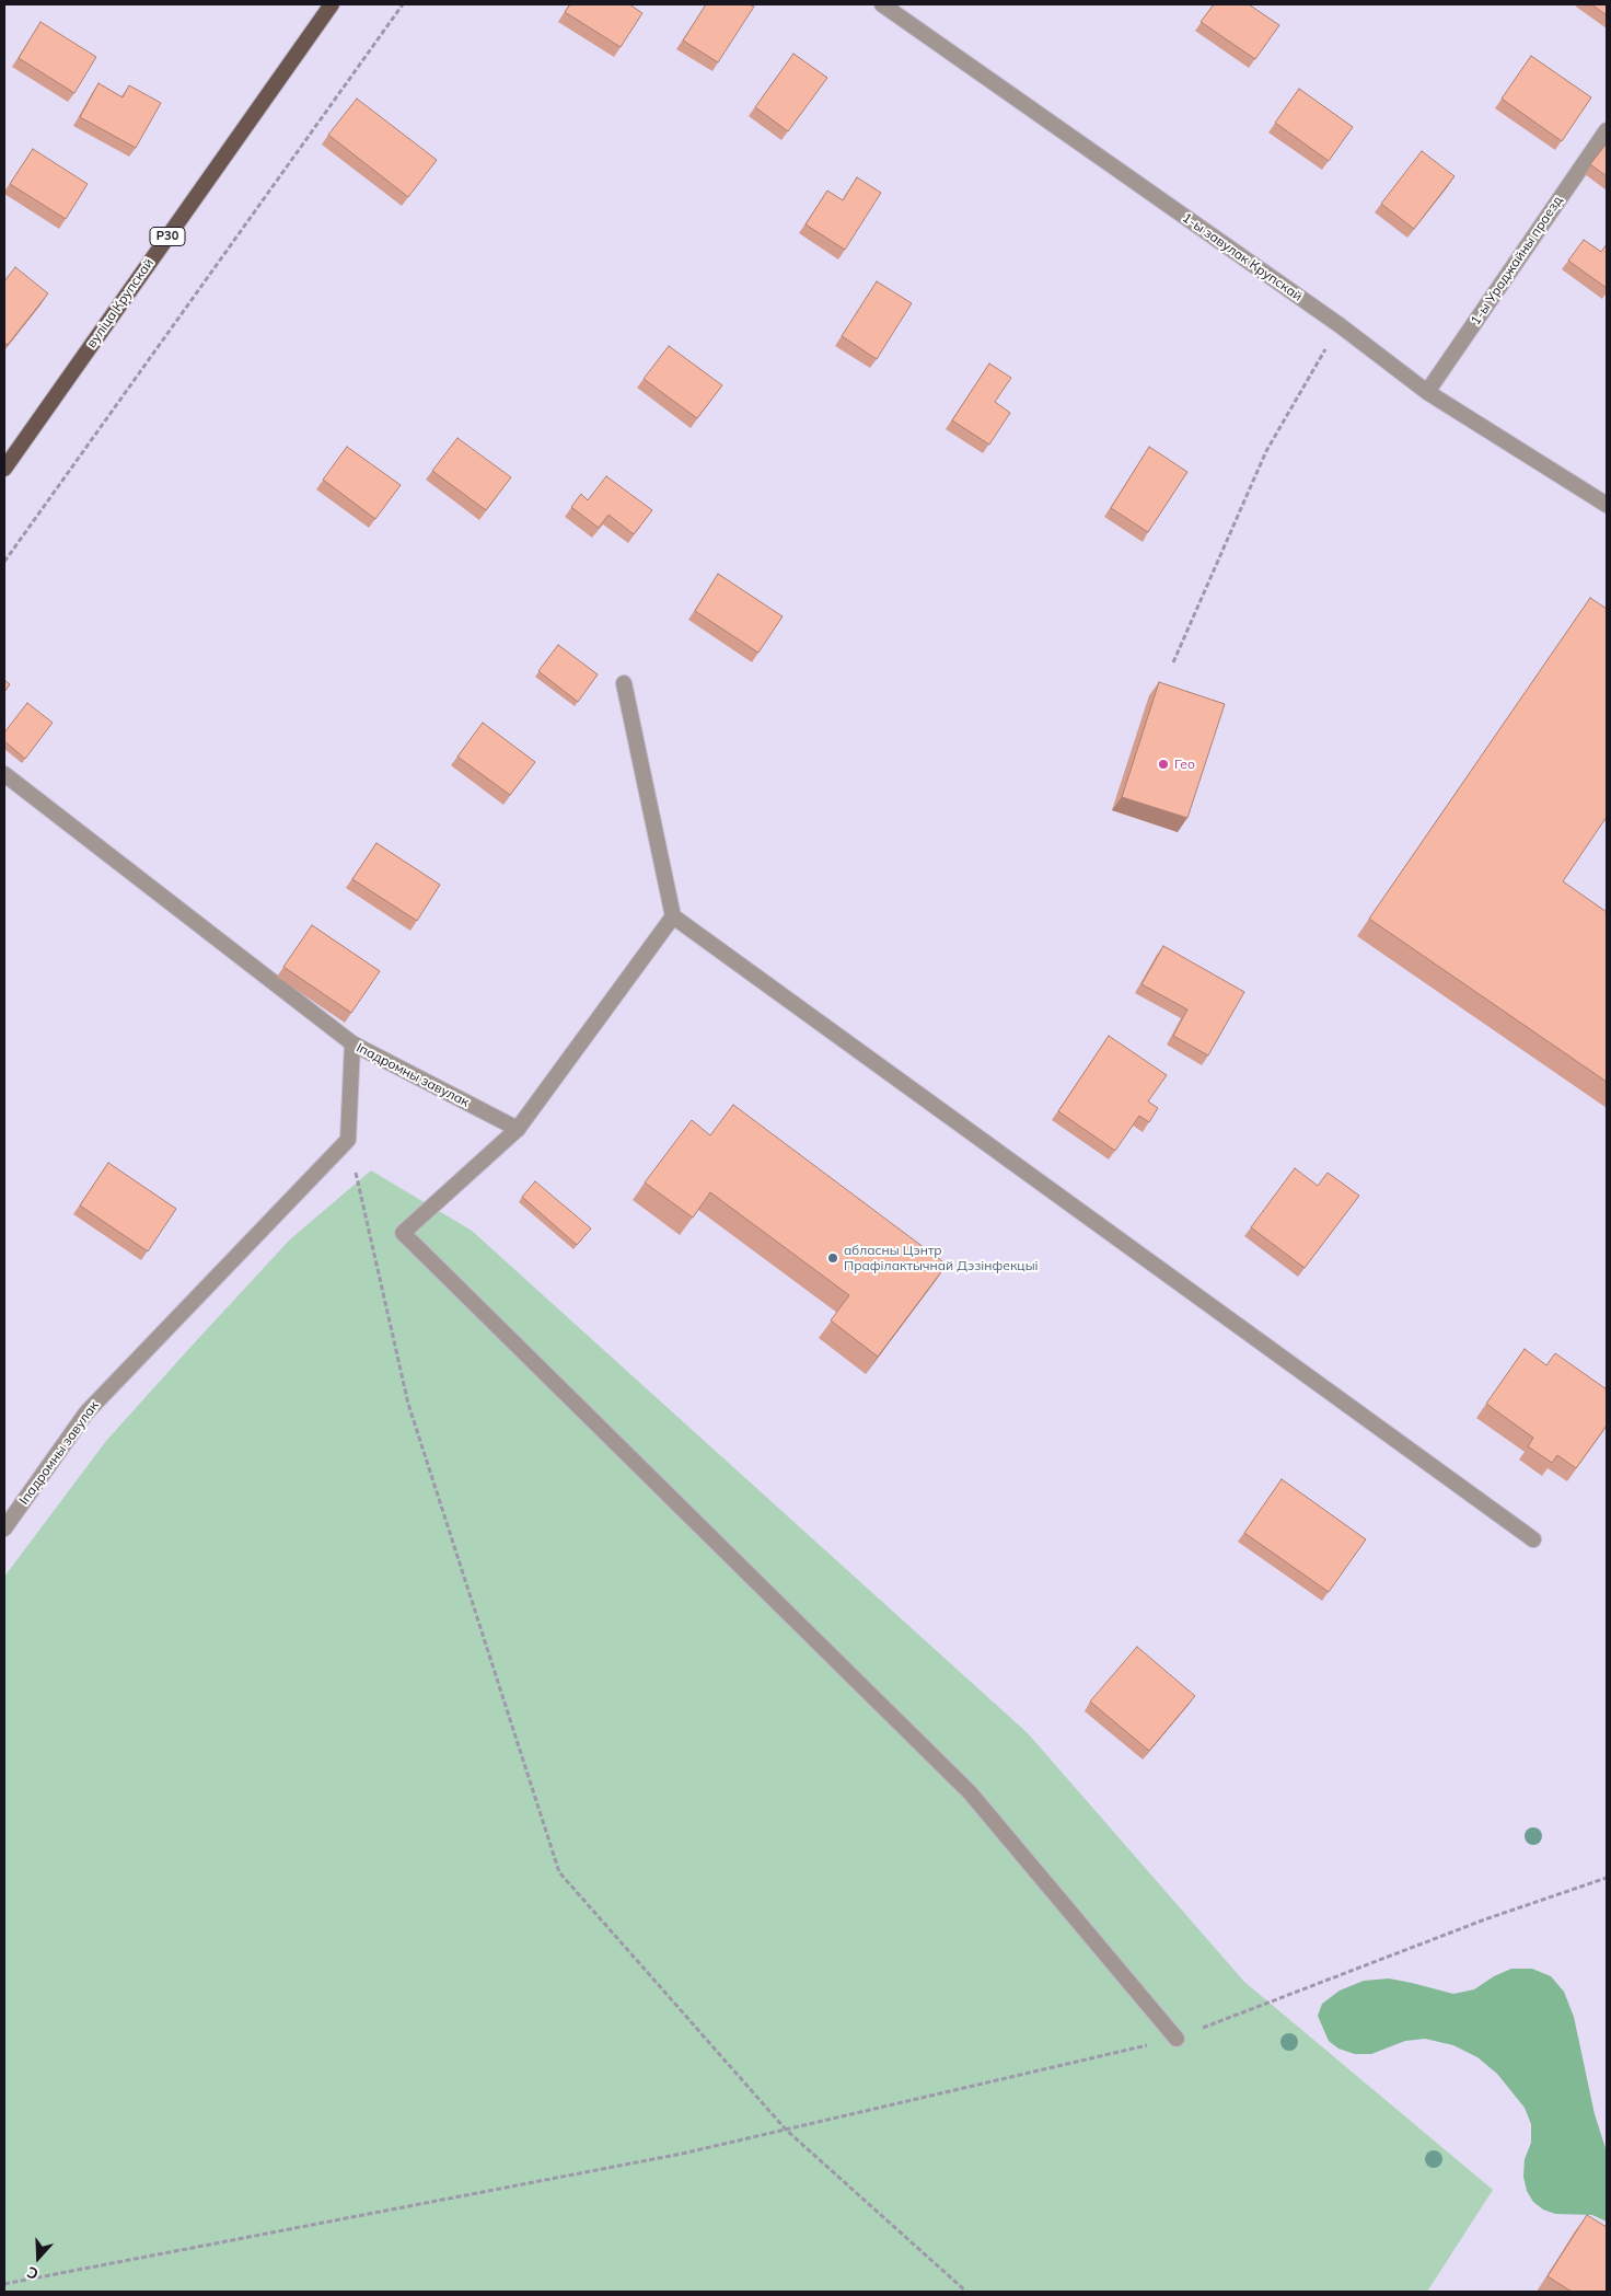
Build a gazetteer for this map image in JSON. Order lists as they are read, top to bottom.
{
  "streets": {
    "main road": ["Р30", "вуліца Крупскай"],
    "street": ["1-ы завулак Крупскай", "1-ы Ураджайны праезд", "Іпадромны завулак"]
  },
  "crossings": [
    ["1-ы завулак Крупскай", "1-ы Ураджайны праезд"]
  ],
  "places": ["Гео", "абласны Цэнтр Прафілактычнай Дэзінфекцыі"],
  "north": "bottom"
}
